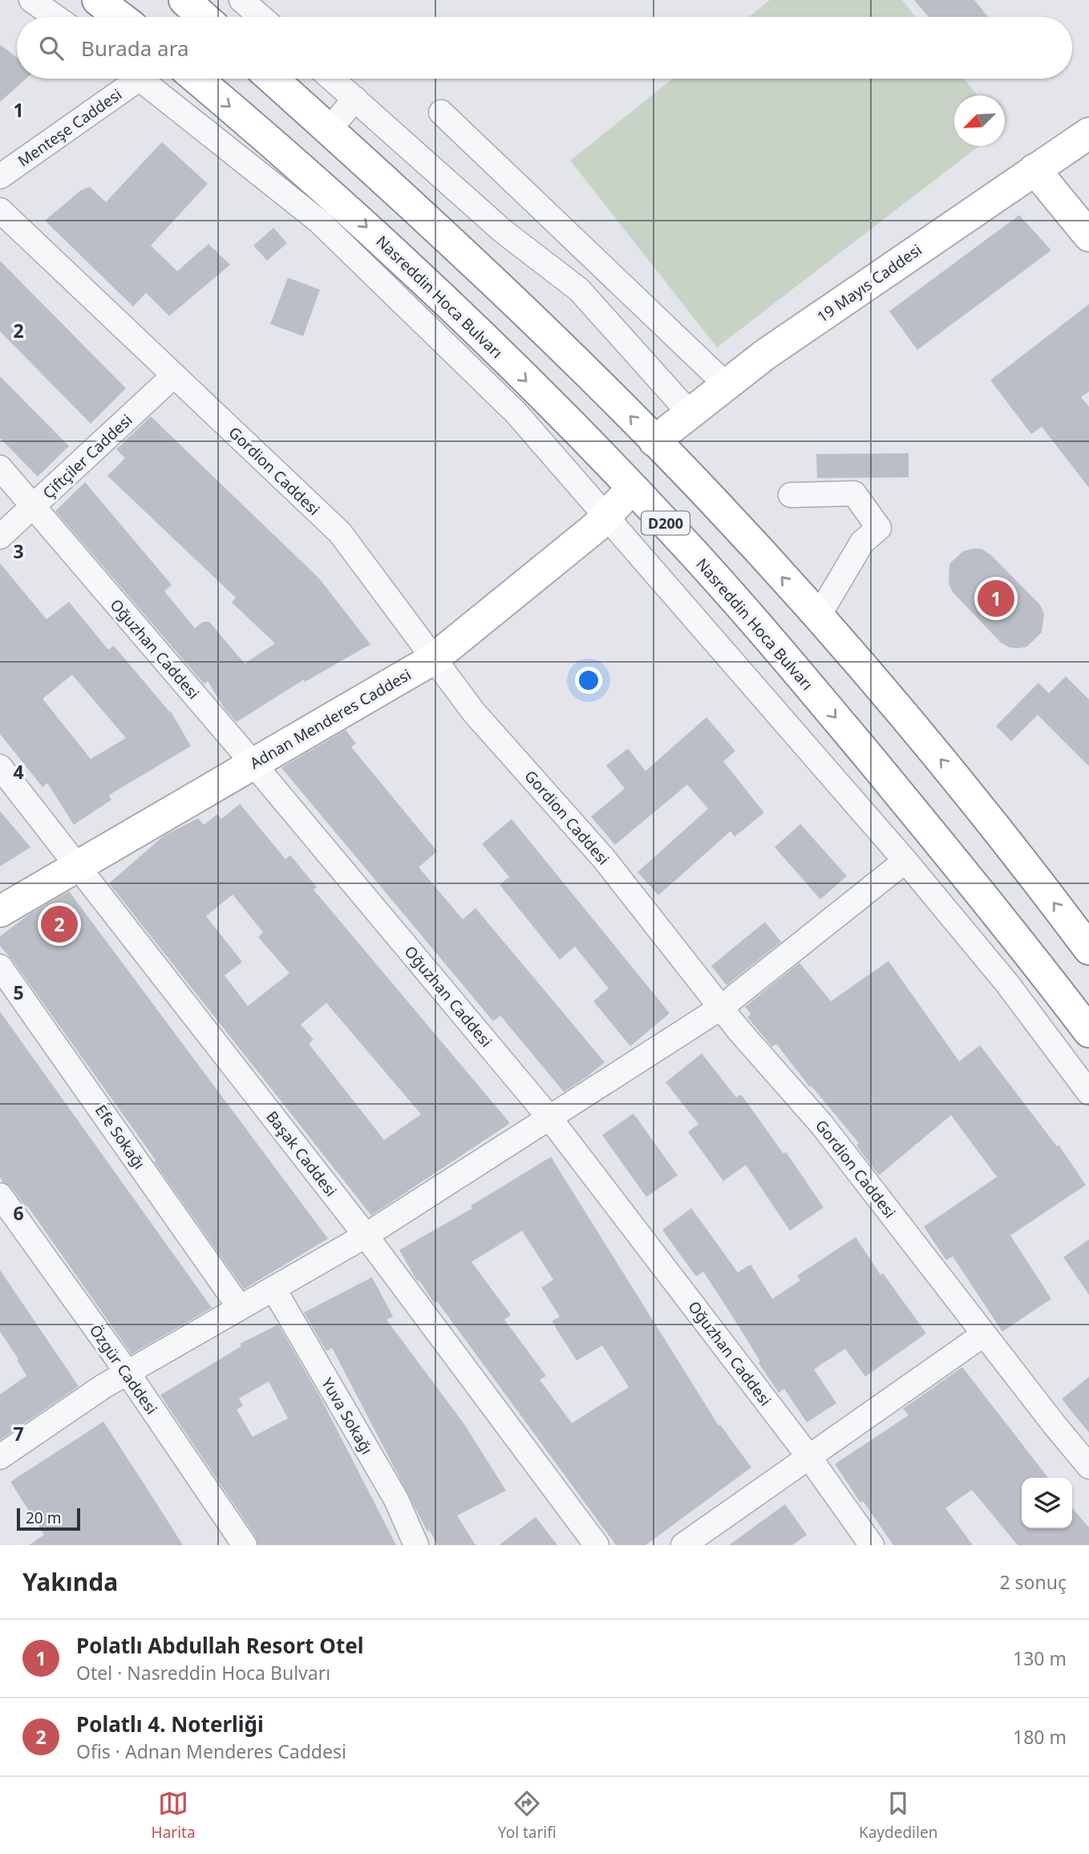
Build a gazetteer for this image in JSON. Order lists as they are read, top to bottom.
{
  "streets": {
    "main road": [
      "19 Mayıs Caddesi",
      "Nasreddin Hoca Bulvarı",
      "D200",
      "Adnan Menderes Caddesi"
    ],
    "street": [
      "Menteşe Caddesi",
      "Çiftçiler Caddesi",
      "Gordion Caddesi",
      "Oğuzhan Caddesi",
      "Efe Sokağı",
      "Başak Caddesi",
      "Özgür Caddesi",
      "Yuva Sokağı"
    ]
  },
  "crossings": [
    ["Nasreddin Hoca Bulvarı", "Adnan Menderes Caddesi"],
    ["Çiftçiler Caddesi", "Gordion Caddesi"],
    ["Çiftçiler Caddesi", "Oğuzhan Caddesi"],
    ["Gordion Caddesi", "Adnan Menderes Caddesi"],
    ["Oğuzhan Caddesi", "Adnan Menderes Caddesi"],
    ["Adnan Menderes Caddesi", "Başak Caddesi"]
  ],
  "scale_bar": "20 m",
  "north": "bottom left",
  "page": {
    "search": "Burada ara",
    "pins": ["1", "2"],
    "scale": "20 m",
    "heading": ["Yakında", "2 sonuç"],
    "list": [
      {
        "mark": "1",
        "name": "Polatlı Abdullah Resort Otel",
        "note": "Otel · Nasreddin Hoca Bulvarı",
        "value": "130 m"
      },
      {
        "mark": "2",
        "name": "Polatlı 4. Noterliği",
        "note": "Ofis · Adnan Menderes Caddesi",
        "value": "180 m"
      }
    ],
    "nav": ["Harita", "Yol tarifi", "Kaydedilen"]
  },
  "grid": {
    "rows": [
      "1",
      "2",
      "3",
      "4",
      "5",
      "6",
      "7"
    ]
  }
}
